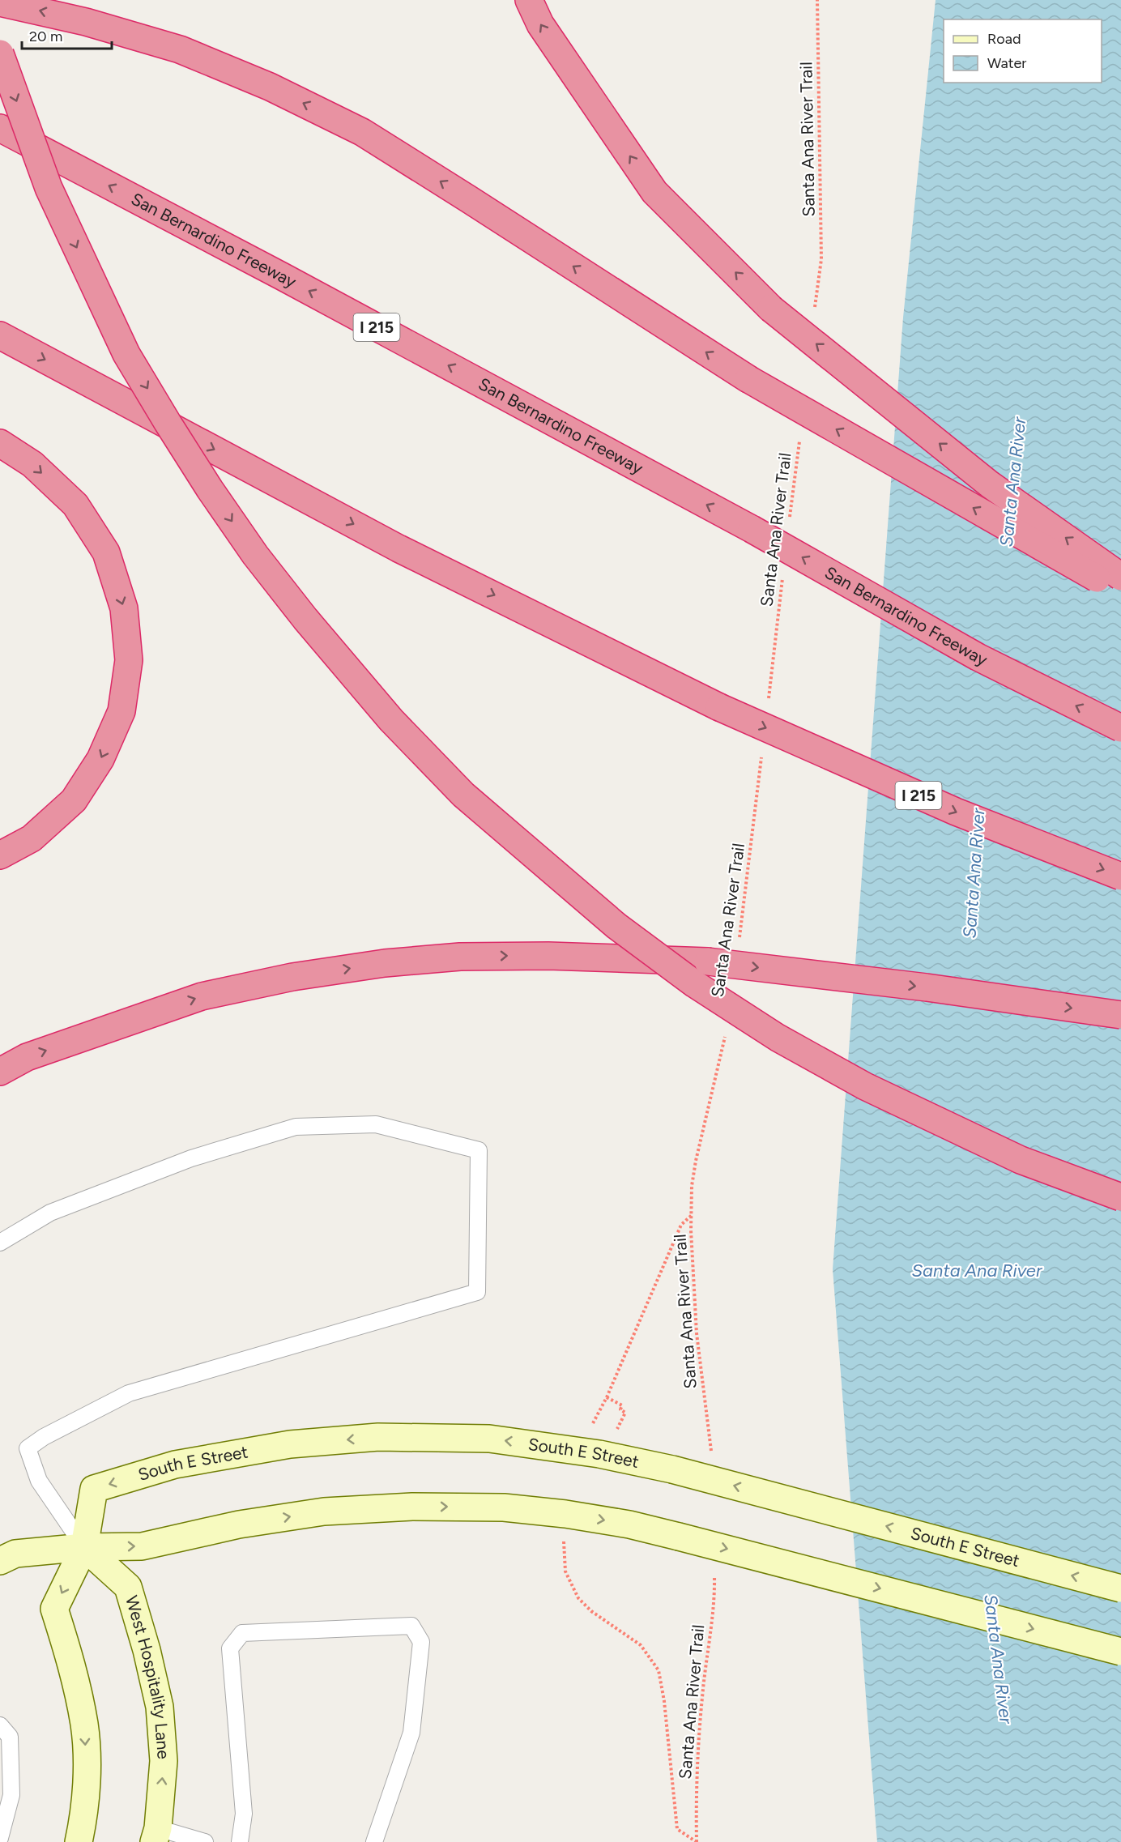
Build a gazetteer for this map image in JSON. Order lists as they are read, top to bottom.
{
  "streets": {
    "highway": ["San Bernardino Freeway", "I 215"],
    "main road": ["South E Street", "West Hospitality Lane"],
    "path": ["Santa Ana River Trail"]
  },
  "crossings": [
    ["South E Street", "West Hospitality Lane"]
  ],
  "water": ["Santa Ana River"],
  "legend": ["Road", "Water"],
  "scale_bar": "20 m"
}
